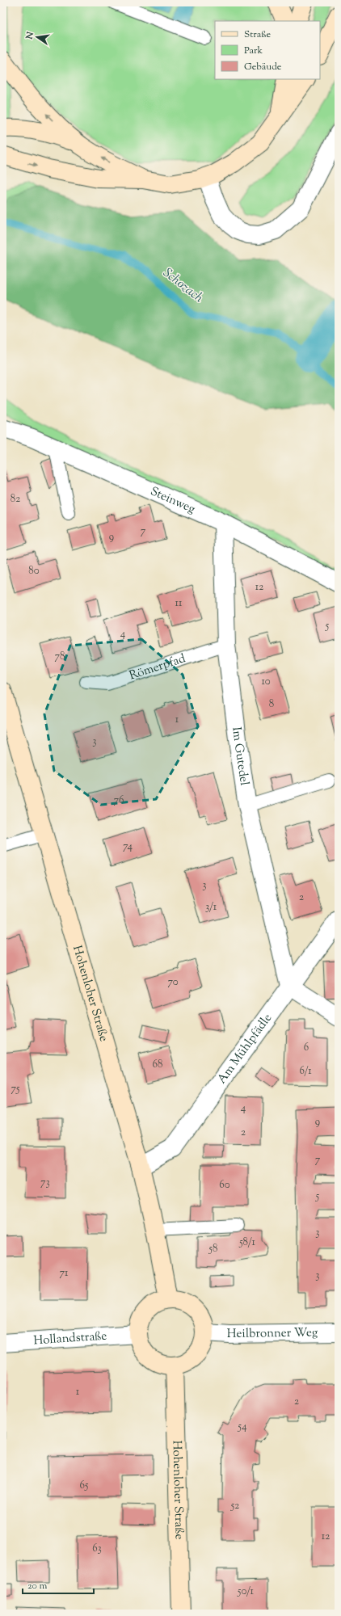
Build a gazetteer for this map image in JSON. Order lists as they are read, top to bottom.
{
  "streets": {
    "street": [
      "Steinweg",
      "Im Gutedel",
      "Hohenloher Straße",
      "Am Mühlpfädle",
      "Heilbronner Weg",
      "Hollandstraße"
    ],
    "lane": ["Römerpfad"]
  },
  "crossings": [
    ["Steinweg", "Im Gutedel"],
    ["Römerpfad", "Im Gutedel"],
    ["Im Gutedel", "Am Mühlpfädle"],
    ["Hohenloher Straße", "Am Mühlpfädle"],
    ["Hohenloher Straße", "Heilbronner Weg"],
    ["Hohenloher Straße", "Hollandstraße"],
    ["Heilbronner Weg", "Hollandstraße"]
  ],
  "water": ["Schozach"],
  "house_numbers": [
    "82",
    "7",
    "9",
    "80",
    "12",
    "11",
    "5",
    "4",
    "78",
    "10",
    "8",
    "1",
    "3",
    "76",
    "74",
    "3",
    "2",
    "3/1",
    "70",
    "6",
    "68",
    "6/1",
    "75",
    "4",
    "9",
    "2",
    "7",
    "73",
    "60",
    "5",
    "3",
    "58/1",
    "58",
    "71",
    "3",
    "1",
    "2",
    "54",
    "65",
    "52",
    "12",
    "63",
    "50/1"
  ],
  "legend": ["Straße", "Park", "Gebäude"],
  "scale_bar": "20 m",
  "north": "left"
}
